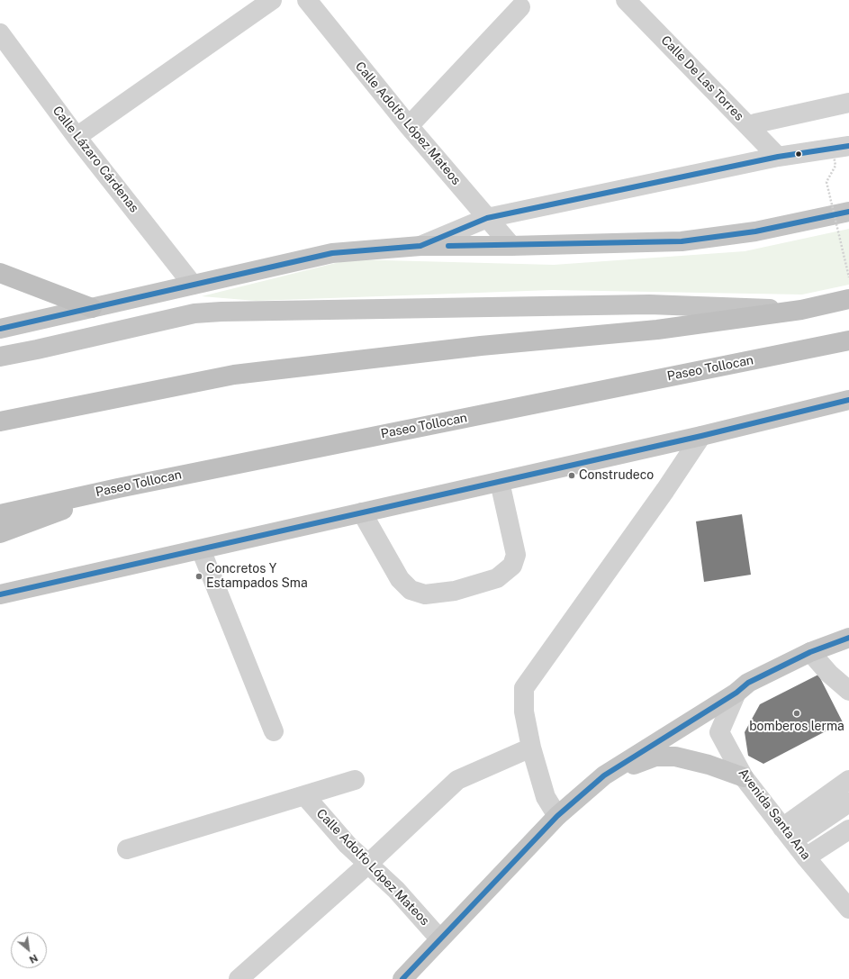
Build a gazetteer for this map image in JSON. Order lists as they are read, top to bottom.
{
  "streets": {
    "highway": ["Paseo Tollocan"],
    "street": [
      "Calle De Las Torres",
      "Calle Adolfo López Mateos",
      "Calle Lázaro Cárdenas",
      "Avenida Santa Ana"
    ]
  },
  "places": ["Construdeco", "Concretos Y Estampados Sma", "bomberos lerma"],
  "north": "bottom right"
}
